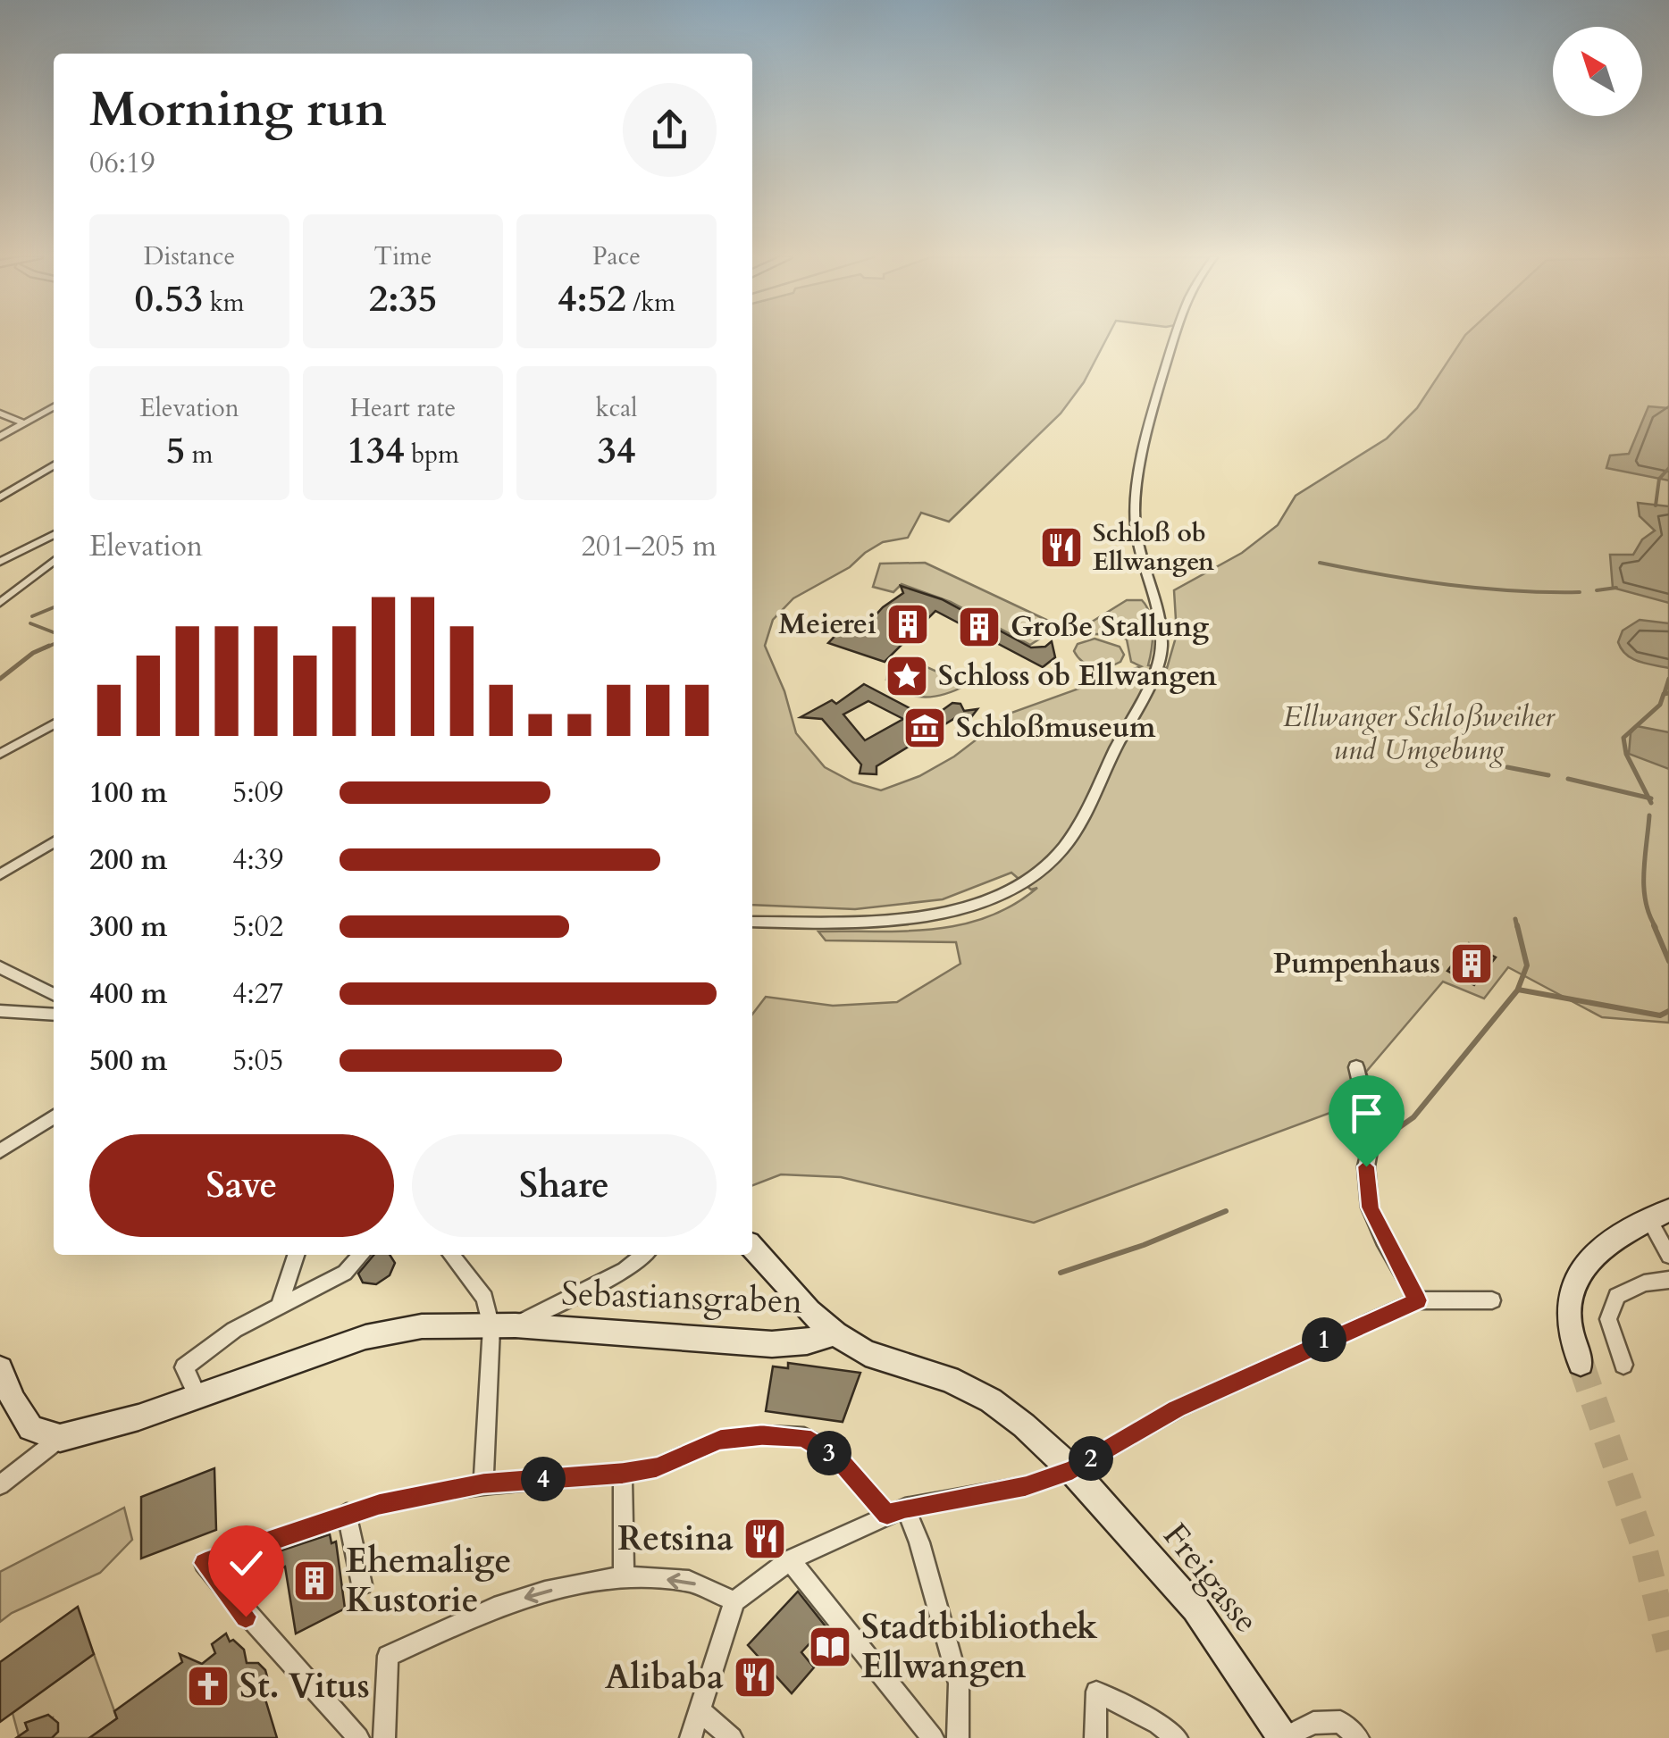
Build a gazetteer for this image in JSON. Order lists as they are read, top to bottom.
{
  "streets": {
    "street": ["Sebastiansgraben", "Freigasse"]
  },
  "crossings": [
    ["Sebastiansgraben", "Freigasse"]
  ],
  "parks": ["Ellwanger Schloßweiher und Umgebung"],
  "places": {
    "restaurant": ["Schloß ob Ellwangen", "Retsina", "Alibaba"],
    "building": [
      "Meierei",
      "Große Stallung",
      "Pumpenhaus",
      "Ehemalige Kustorie"
    ],
    "place": ["Schloss ob Ellwangen"],
    "museum": ["Schloßmuseum"],
    "library": ["Stadtbibliothek Ellwangen"],
    "church": ["St. Vitus"]
  },
  "north": "top left",
  "page": {
    "heading": ["Morning run", "06:19"],
    "stats": [
      ["Distance", "0.53 km"],
      ["Time", "2:35"],
      ["Pace", "4:52 /km"],
      ["Elevation", "5 m"],
      ["Heart rate", "134 bpm"],
      ["kcal", "34"]
    ],
    "chart": ["Elevation", "201–205 m"],
    "list": [
      {
        "name": "100 m",
        "note": "5:09"
      },
      {
        "name": "200 m",
        "note": "4:39"
      },
      {
        "name": "300 m",
        "note": "5:02"
      },
      {
        "name": "400 m",
        "note": "4:27"
      },
      {
        "name": "500 m",
        "note": "5:05"
      }
    ],
    "buttons": ["Save", "Share"],
    "pins": [
      "1",
      "3",
      "2",
      "4"
    ]
  }
}
